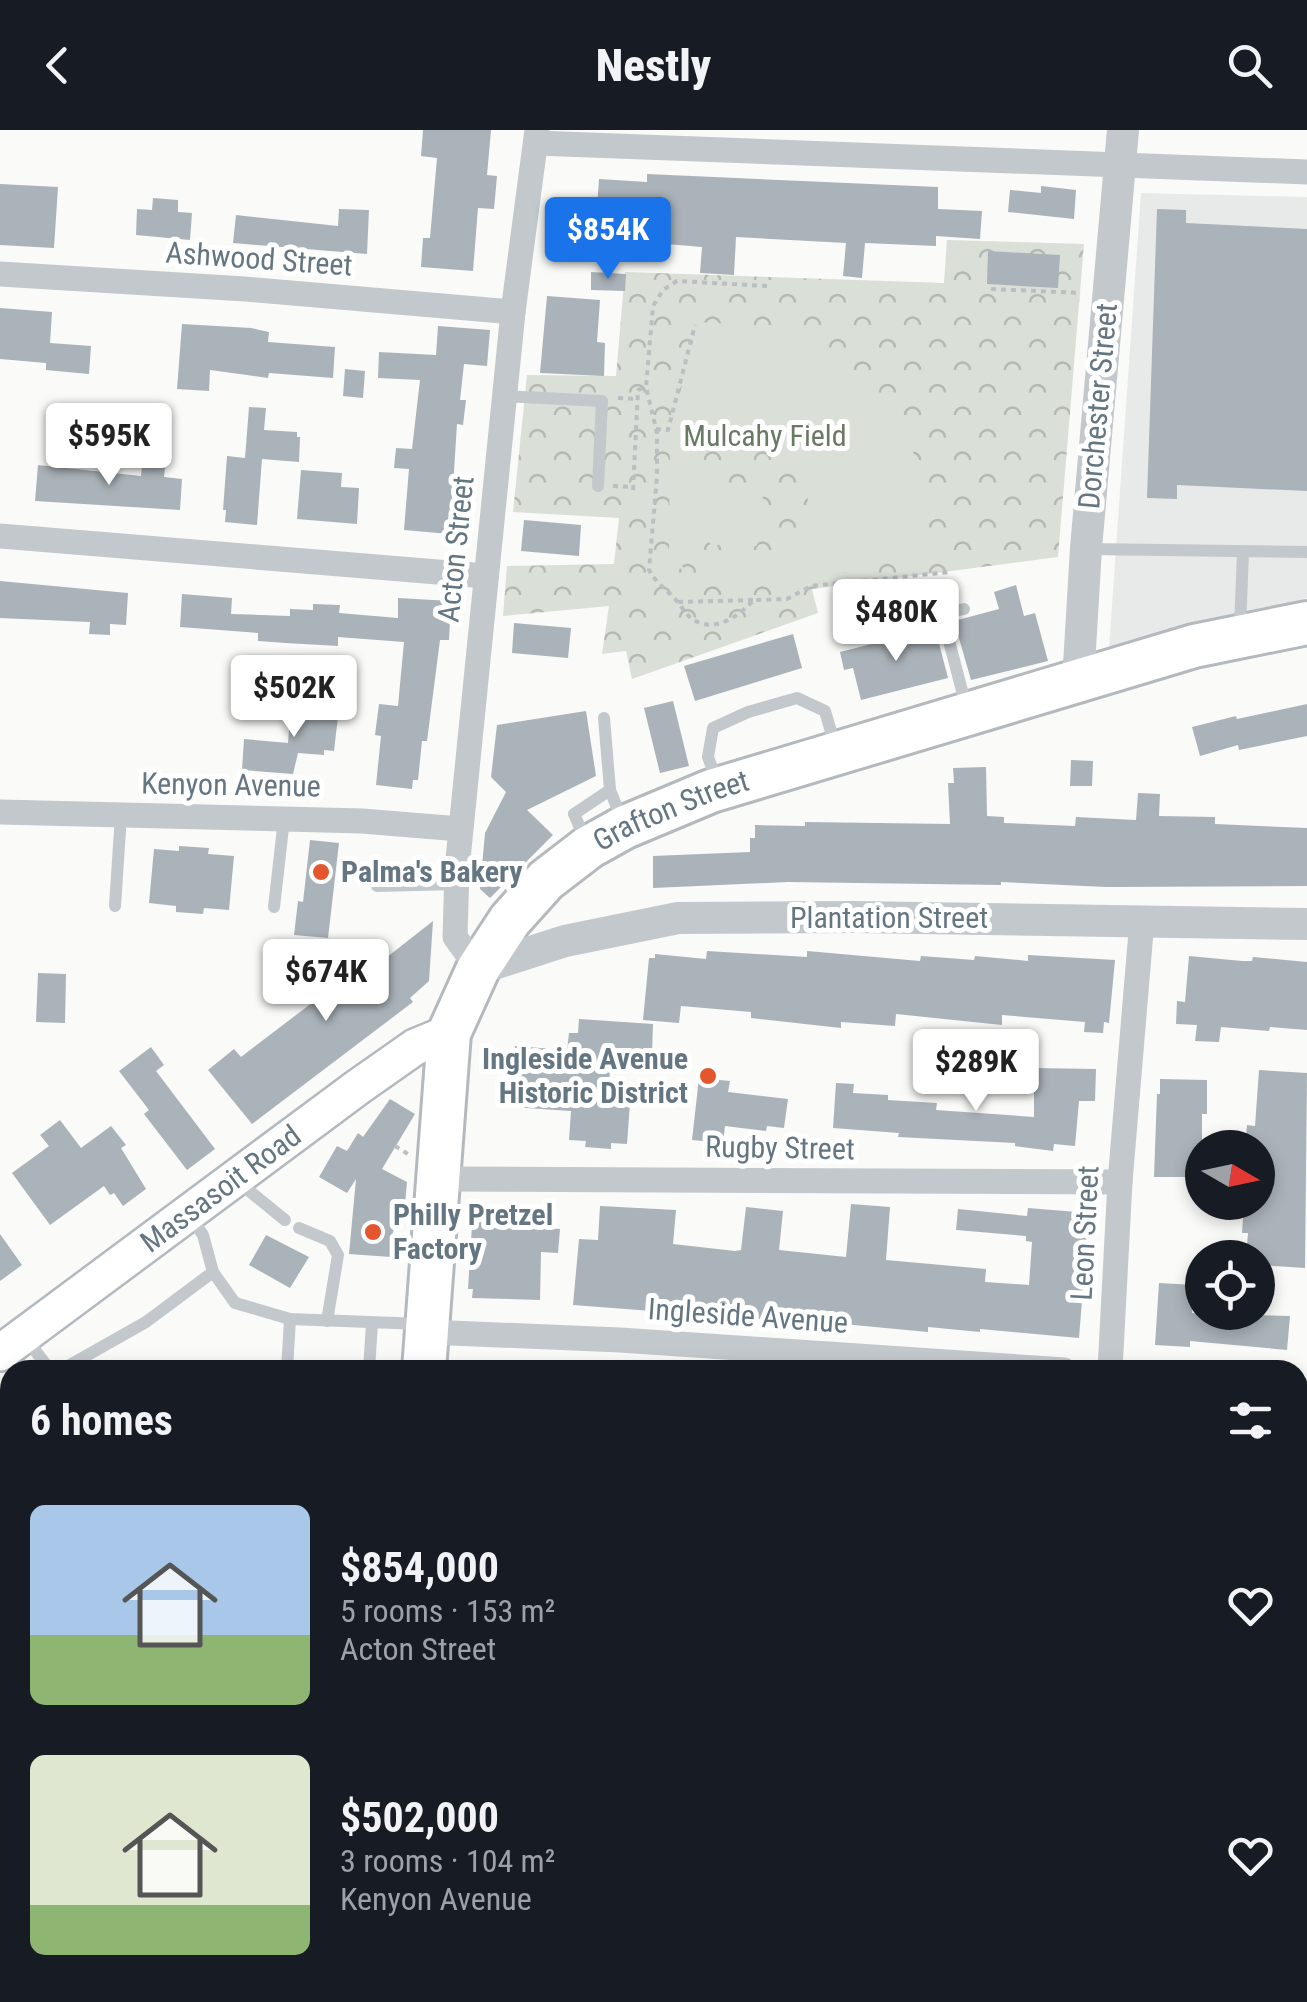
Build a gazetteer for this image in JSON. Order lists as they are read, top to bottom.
{
  "streets": {
    "highway": ["Grafton Street"],
    "main road": ["Massasoit Road"],
    "street": [
      "Ashwood Street",
      "Dorchester Street",
      "Acton Street",
      "Kenyon Avenue",
      "Plantation Street",
      "Rugby Street",
      "Leon Street",
      "Ingleside Avenue"
    ]
  },
  "crossings": [
    ["Ashwood Street", "Acton Street"],
    ["Dorchester Street", "Grafton Street"],
    ["Acton Street", "Kenyon Avenue"],
    ["Acton Street", "Grafton Street"],
    ["Acton Street", "Plantation Street"],
    ["Grafton Street", "Plantation Street"],
    ["Grafton Street", "Rugby Street"],
    ["Grafton Street", "Massasoit Road"],
    ["Grafton Street", "Ingleside Avenue"],
    ["Plantation Street", "Leon Street"],
    ["Rugby Street", "Leon Street"]
  ],
  "parks": ["Mulcahy Field"],
  "places": ["Palma's Bakery", "Ingleside Avenue Historic District", "Philly Pretzel Factory"],
  "north": "right",
  "page": {
    "header": "Nestly",
    "price": [
      "$854K",
      "$595K",
      "$480K",
      "$502K",
      "$674K",
      "$289K"
    ],
    "heading": "6 homes",
    "list": [
      {
        "name": "$854,000",
        "note": "5 rooms · 153 m² · Acton Street"
      },
      {
        "name": "$502,000",
        "note": "3 rooms · 104 m² · Kenyon Avenue"
      }
    ]
  }
}
